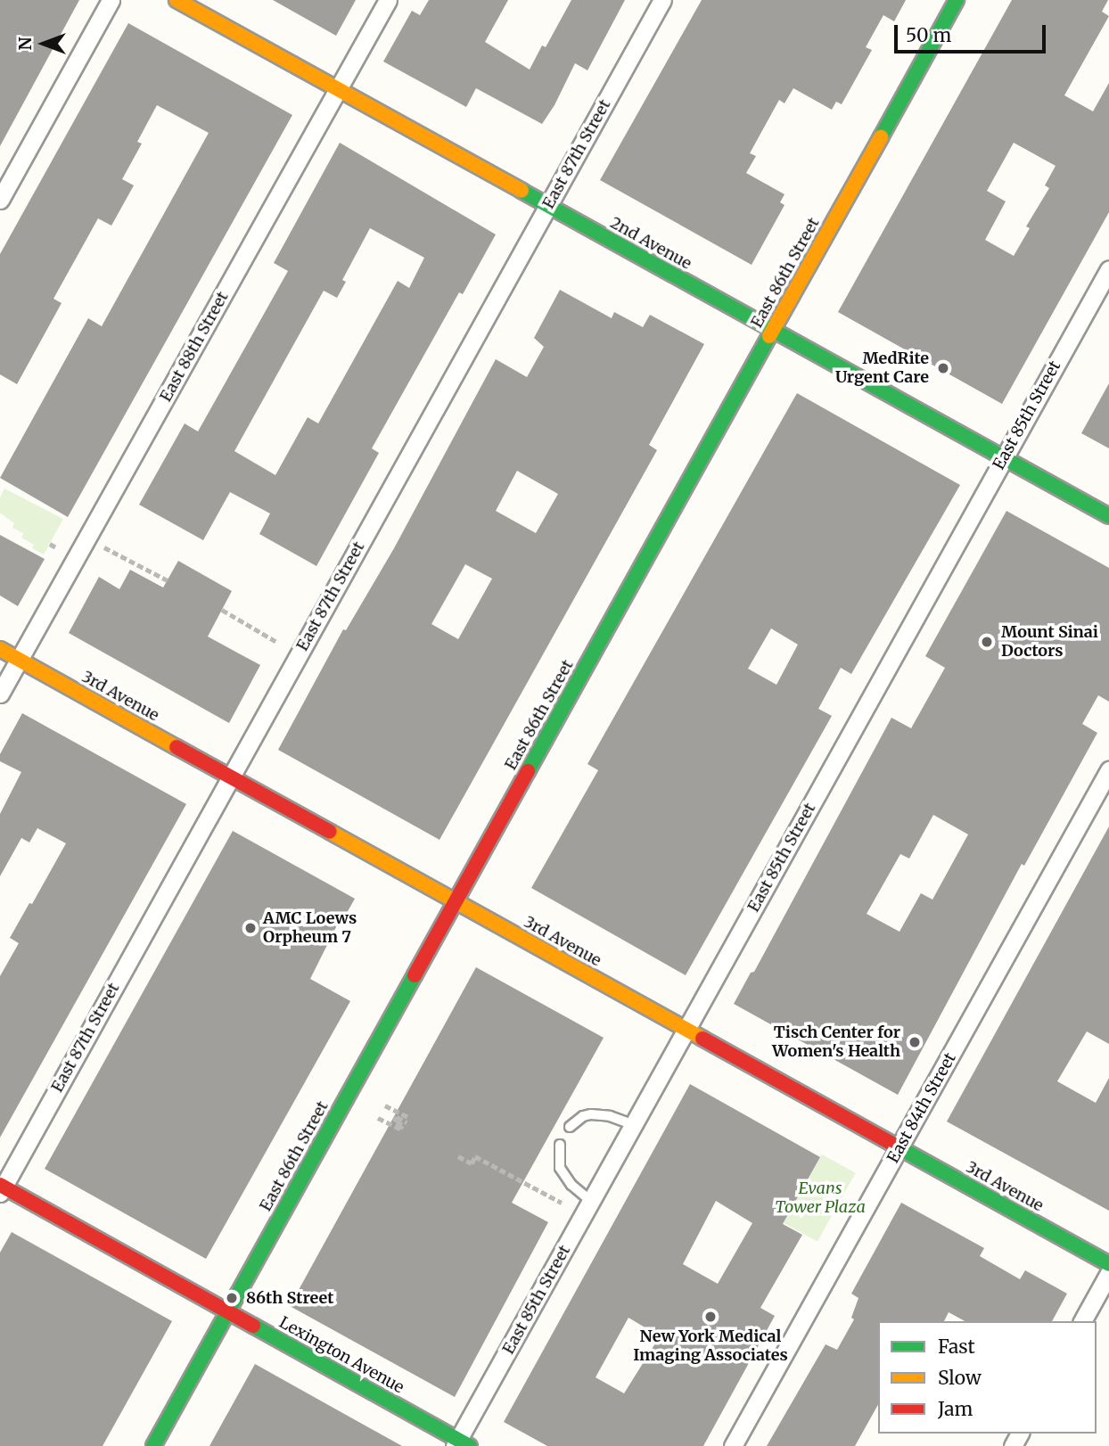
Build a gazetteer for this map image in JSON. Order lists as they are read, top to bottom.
{
  "streets": {
    "main road": [
      "2nd Avenue",
      "East 86th Street",
      "3rd Avenue",
      "Lexington Avenue"
    ],
    "street": [
      "East 87th Street",
      "East 88th Street",
      "East 85th Street",
      "East 84th Street"
    ]
  },
  "crossings": [
    ["East 87th Street", "2nd Avenue"],
    ["East 87th Street", "3rd Avenue"],
    ["East 87th Street", "Lexington Avenue"],
    ["2nd Avenue", "East 86th Street"],
    ["2nd Avenue", "East 88th Street"],
    ["2nd Avenue", "East 85th Street"],
    ["East 86th Street", "3rd Avenue"],
    ["East 86th Street", "Lexington Avenue"],
    ["East 88th Street", "3rd Avenue"],
    ["East 85th Street", "3rd Avenue"],
    ["East 85th Street", "Lexington Avenue"],
    ["3rd Avenue", "East 84th Street"]
  ],
  "parks": ["Evans Tower Plaza"],
  "places": [
    "MedRite Urgent Care",
    "Mount Sinai Doctors",
    "AMC Loews Orpheum 7",
    "Tisch Center for Women's Health",
    "86th Street",
    "New York Medical Imaging Associates"
  ],
  "legend": ["Fast", "Slow", "Jam"],
  "scale_bar": "50 m",
  "north": "left"
}
